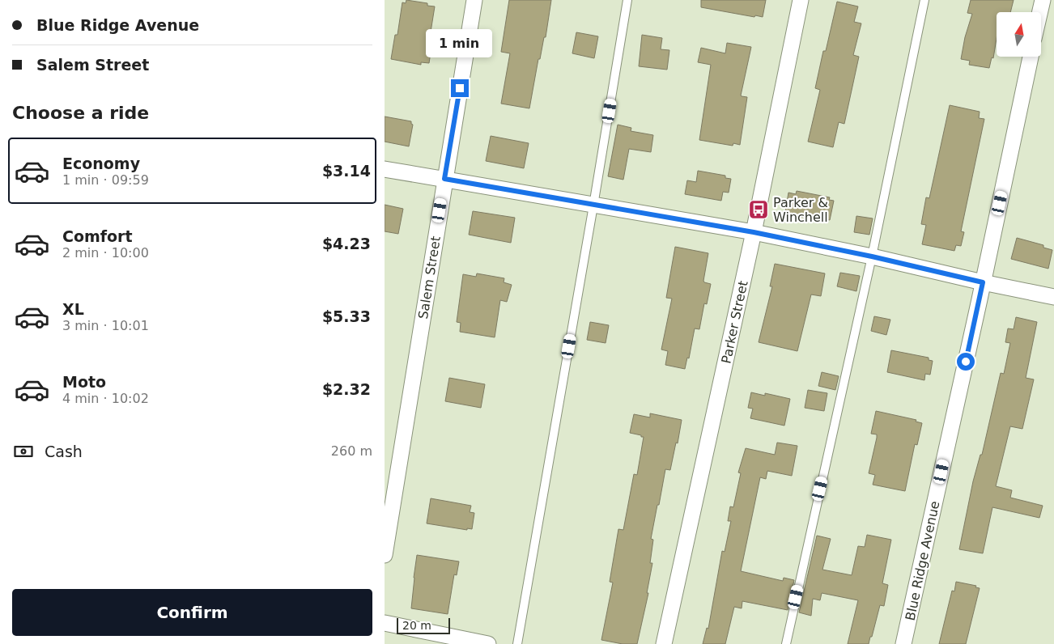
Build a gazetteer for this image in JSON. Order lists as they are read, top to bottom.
{
  "streets": {
    "street": ["Salem Street", "Parker Street", "Blue Ridge Avenue"]
  },
  "places": {
    "bus stop": ["Parker & Winchell"]
  },
  "scale_bar": "20 m",
  "north": "top",
  "page": {
    "banner": ["Blue Ridge Avenue", "Salem Street"],
    "bubble": "1 min",
    "heading": "Choose a ride",
    "list": [
      {
        "name": "Economy",
        "note": "1 min · 09:59",
        "value": "$3.14"
      },
      {
        "name": "Comfort",
        "note": "2 min · 10:00",
        "value": "$4.23"
      },
      {
        "name": "XL",
        "note": "3 min · 10:01",
        "value": "$5.33"
      },
      {
        "name": "Moto",
        "note": "4 min · 10:02",
        "value": "$2.32"
      }
    ],
    "pay": ["Cash", "260 m"],
    "buttons": "Confirm",
    "scale": "20 m"
  }
}
